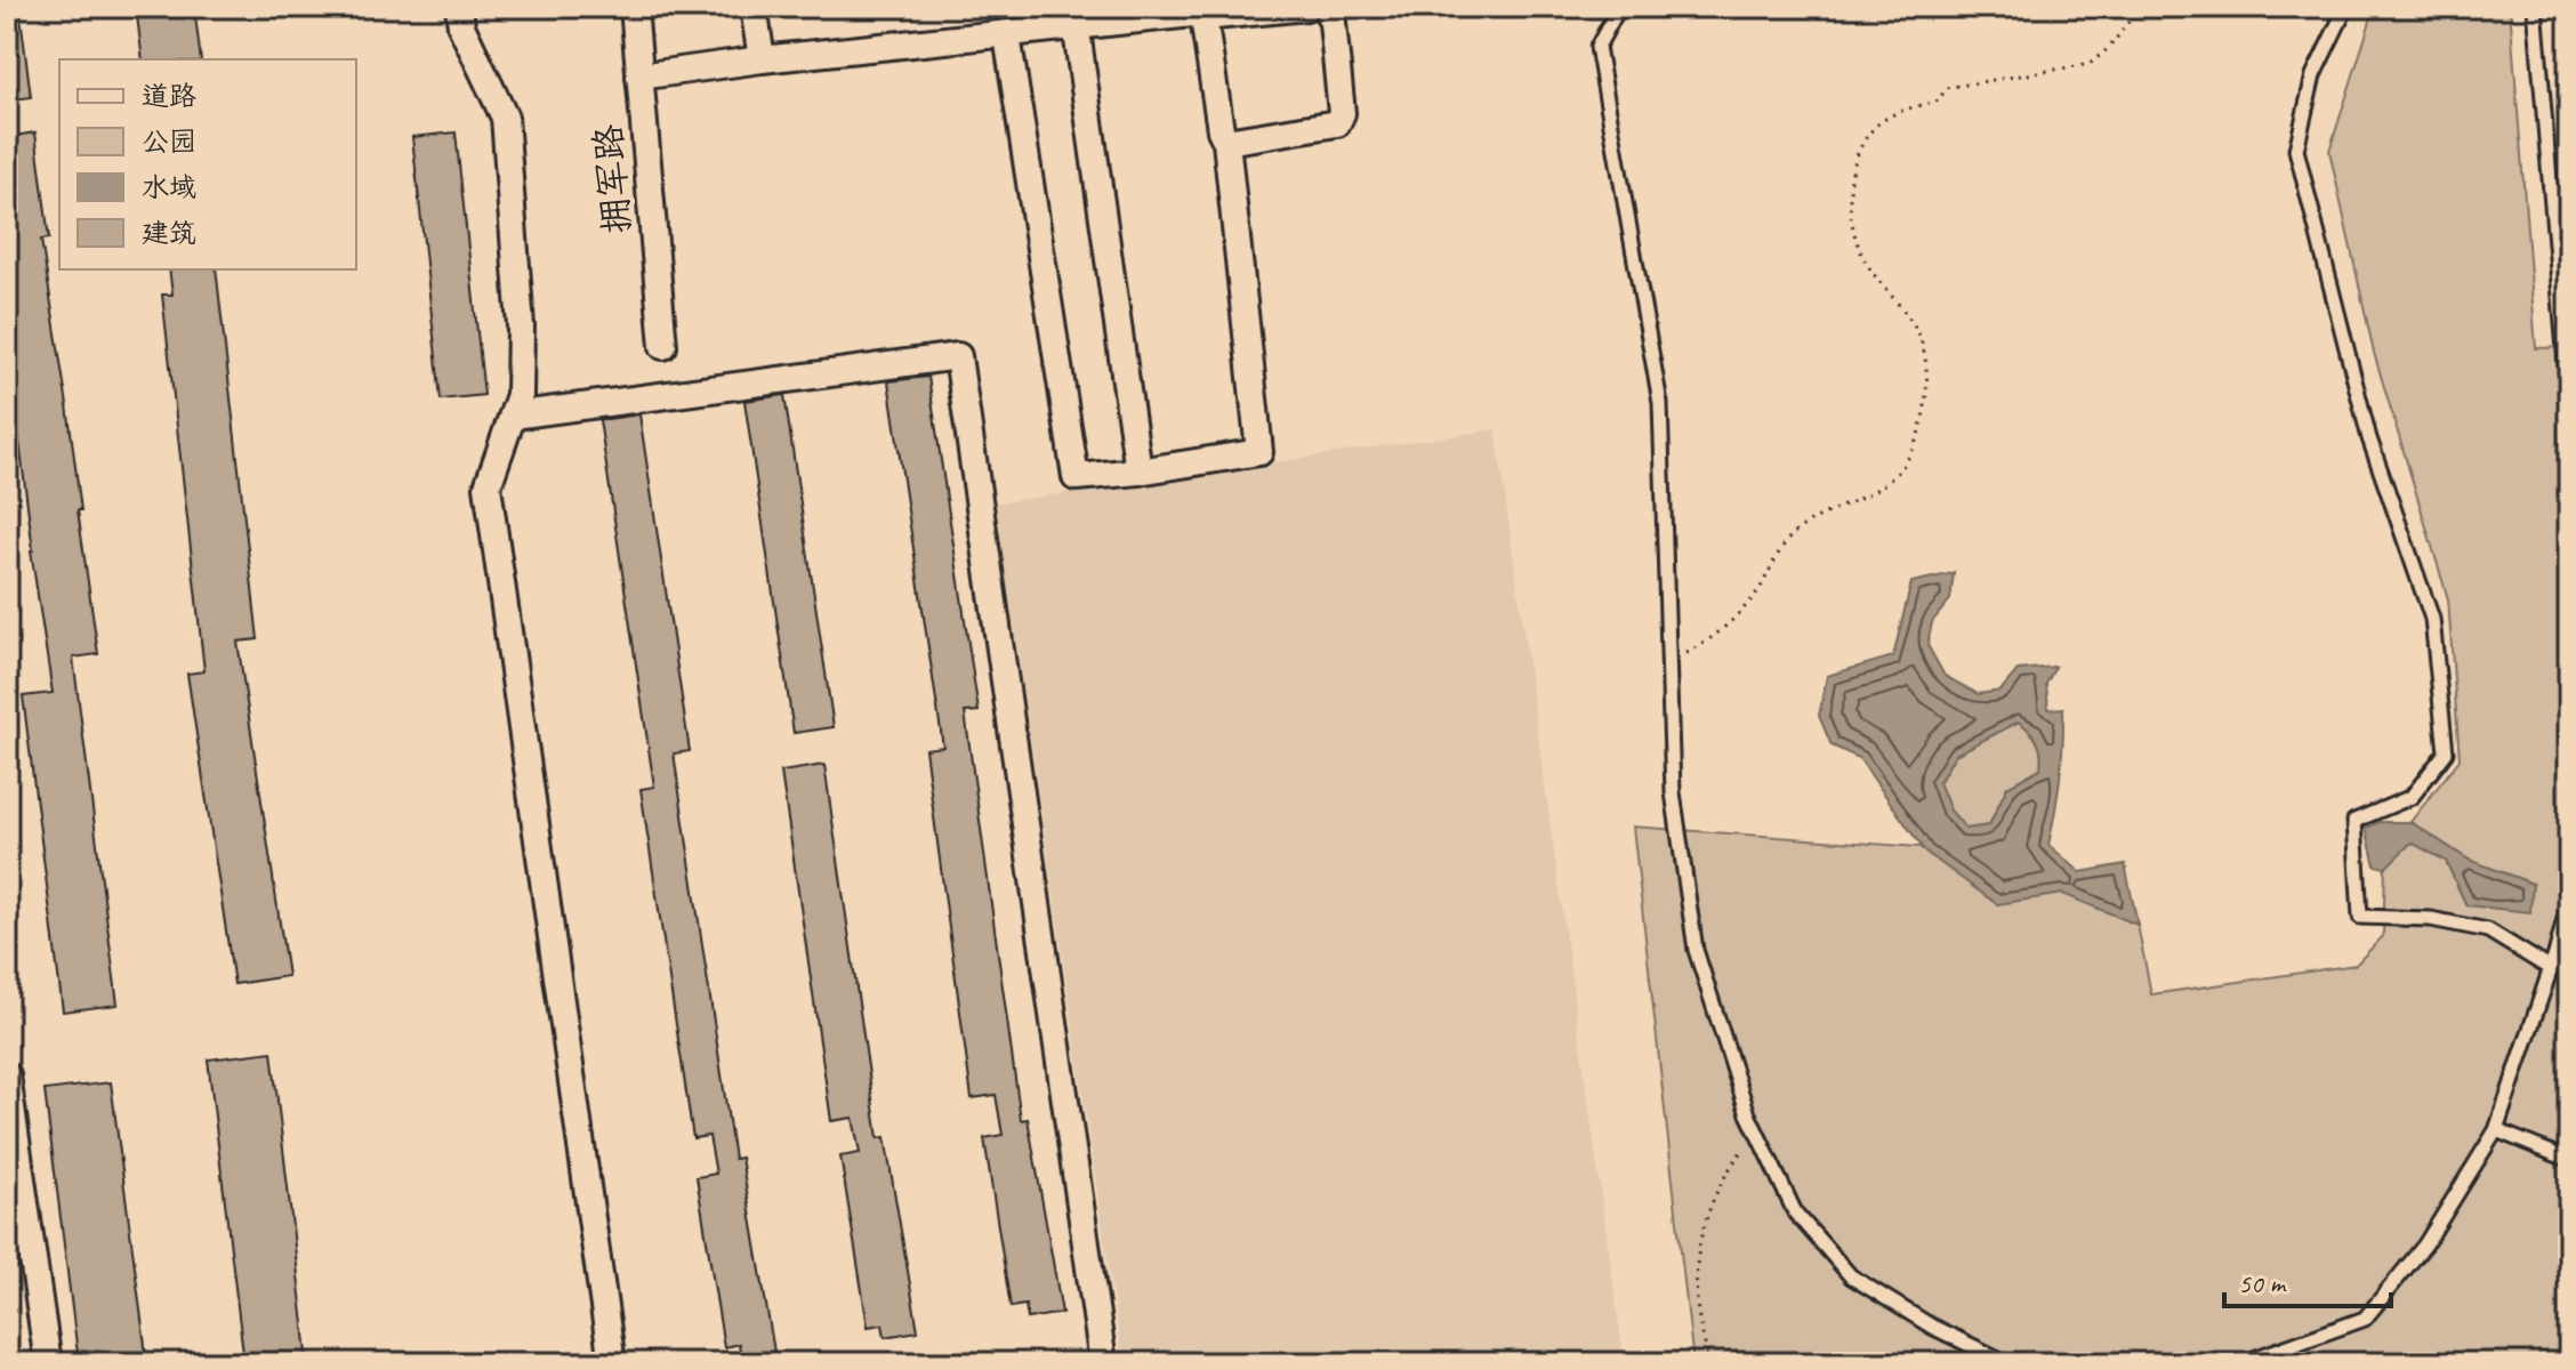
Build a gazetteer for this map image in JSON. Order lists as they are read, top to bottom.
{
  "streets": {
    "street": ["拥军路"]
  },
  "legend": [
    "道路",
    "公园",
    "水域",
    "建筑"
  ],
  "scale_bar": "50 m"
}
